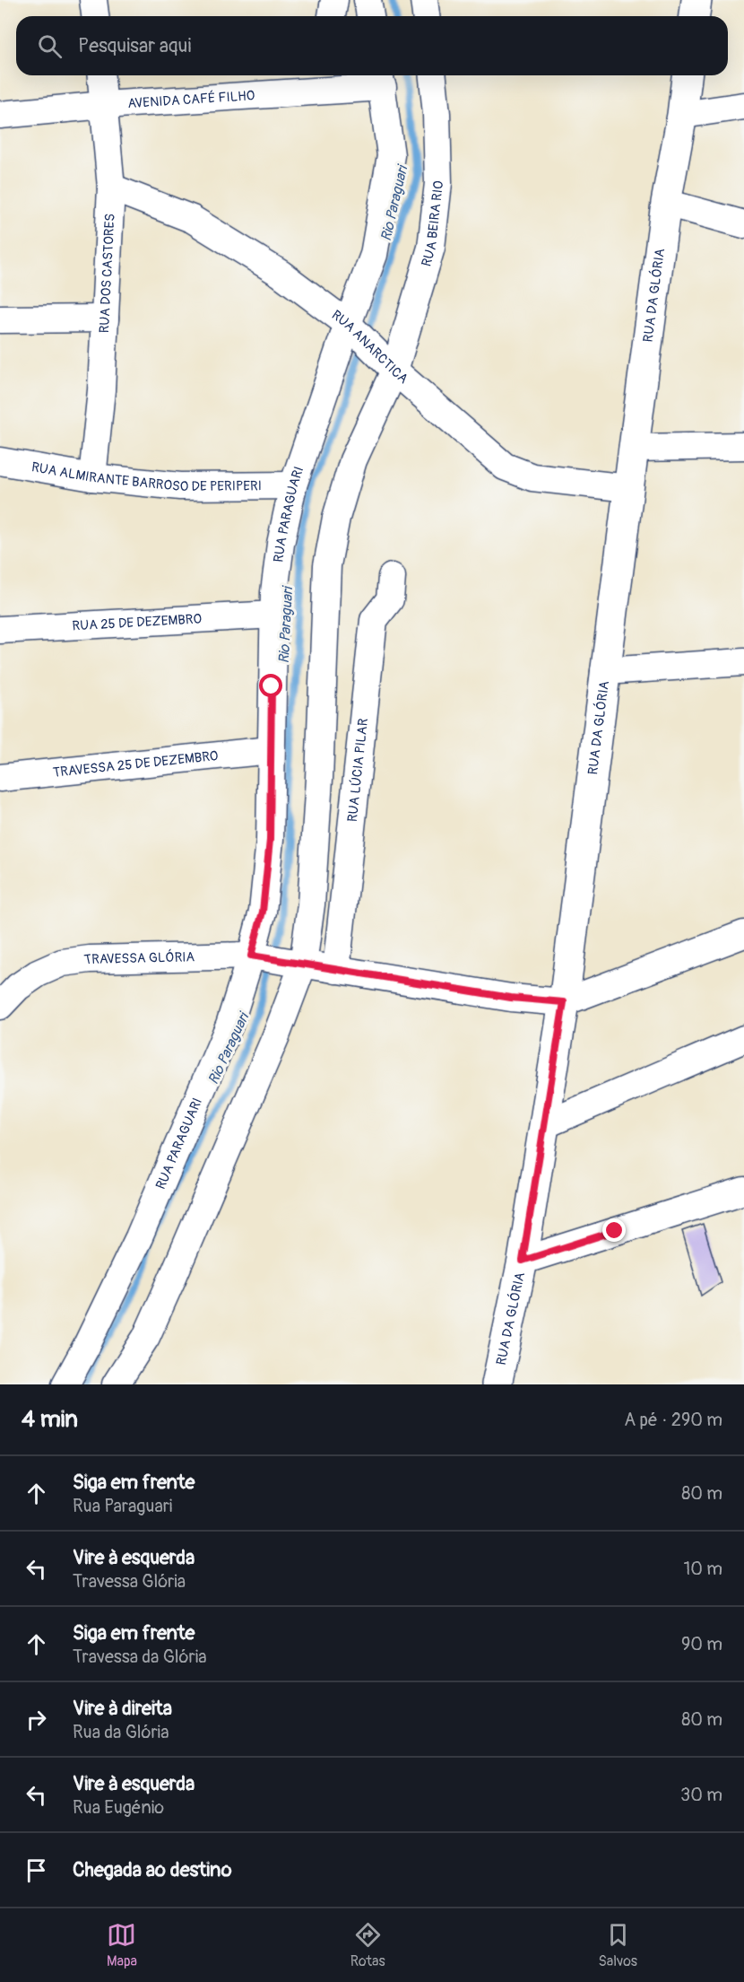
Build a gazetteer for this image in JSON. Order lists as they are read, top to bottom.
{
  "streets": {
    "main road": ["RUA DA GLÓRIA"],
    "street": [
      "AVENIDA CAFÉ FILHO",
      "RUA BEIRA RIO",
      "RUA DOS CASTORES",
      "RUA ANARCTICA",
      "RUA ALMIRANTE BARROSO DE PERIPERI",
      "RUA PARAGUARI",
      "RUA 25 DE DEZEMBRO",
      "TRAVESSA 25 DE DEZEMBRO",
      "RUA LÚCIA PILAR",
      "TRAVESSA GLÓRIA"
    ]
  },
  "crossings": [
    ["AVENIDA CAFÉ FILHO", "RUA DOS CASTORES"],
    ["AVENIDA CAFÉ FILHO", "RUA PARAGUARI"],
    ["RUA BEIRA RIO", "RUA ANARCTICA"],
    ["RUA DOS CASTORES", "RUA ANARCTICA"],
    ["RUA DOS CASTORES", "RUA ALMIRANTE BARROSO DE PERIPERI"],
    ["RUA DA GLÓRIA", "RUA ANARCTICA"],
    ["RUA DA GLÓRIA", "TRAVESSA GLÓRIA"],
    ["RUA ANARCTICA", "RUA PARAGUARI"],
    ["RUA ALMIRANTE BARROSO DE PERIPERI", "RUA PARAGUARI"],
    ["RUA PARAGUARI", "RUA 25 DE DEZEMBRO"],
    ["RUA PARAGUARI", "TRAVESSA 25 DE DEZEMBRO"],
    ["RUA PARAGUARI", "TRAVESSA GLÓRIA"],
    ["RUA LÚCIA PILAR", "TRAVESSA GLÓRIA"]
  ],
  "water": ["Rio Paraguari"],
  "page": {
    "search": "Pesquisar aqui",
    "heading": ["4 min", "A pé · 290 m"],
    "list": [
      ["Siga em frente", "Rua Paraguari", "80 m"],
      ["Vire à esquerda", "Travessa Glória", "10 m"],
      ["Siga em frente", "Travessa da Glória", "90 m"],
      ["Vire à direita", "Rua da Glória", "80 m"],
      ["Vire à esquerda", "Rua Eugénio", "30 m"],
      "Chegada ao destino"
    ],
    "nav": ["Mapa", "Rotas", "Salvos"]
  }
}
